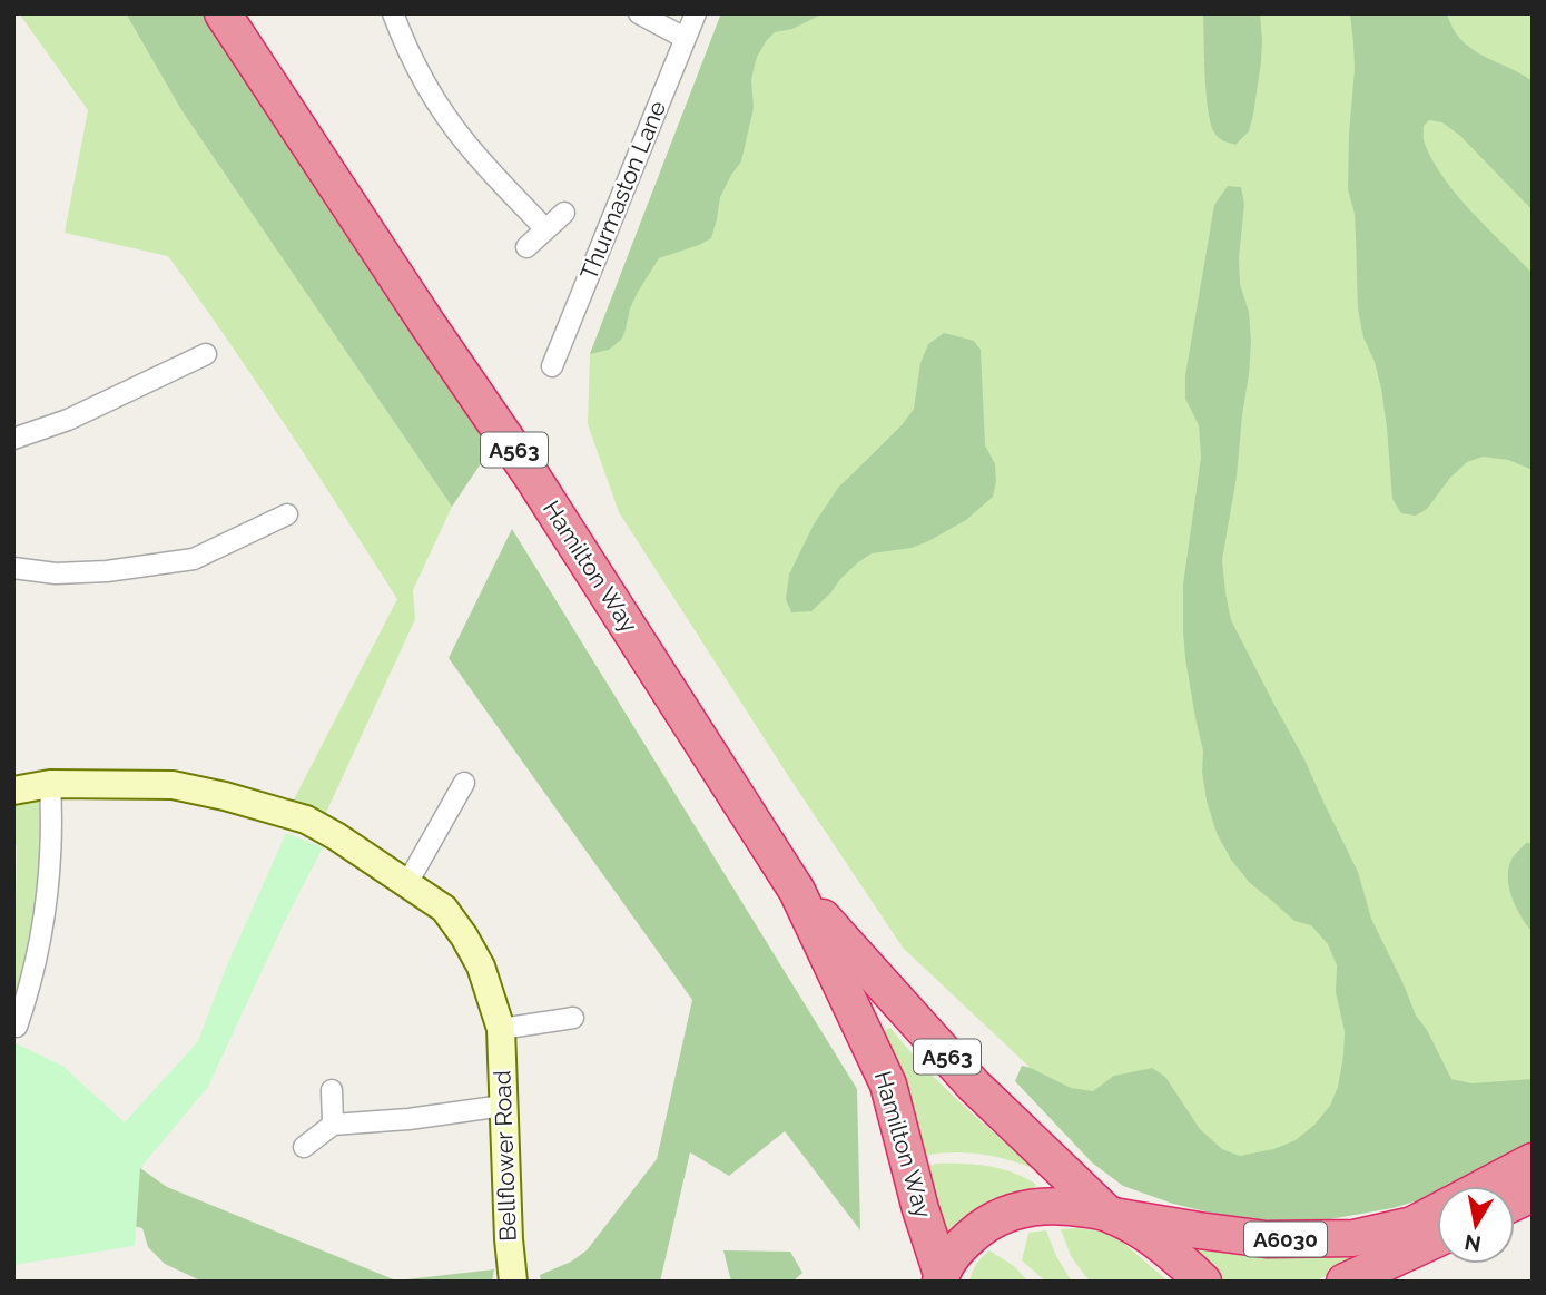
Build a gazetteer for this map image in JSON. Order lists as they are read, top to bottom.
{
  "streets": {
    "highway": ["A563", "Hamilton Way", "A6030"],
    "street": ["Thurmaston Lane", "Bellflower Road"]
  },
  "crossings": [
    ["A563", "Hamilton Way"],
    ["A563", "A6030"],
    ["Hamilton Way", "A6030"]
  ],
  "north": "bottom"
}
